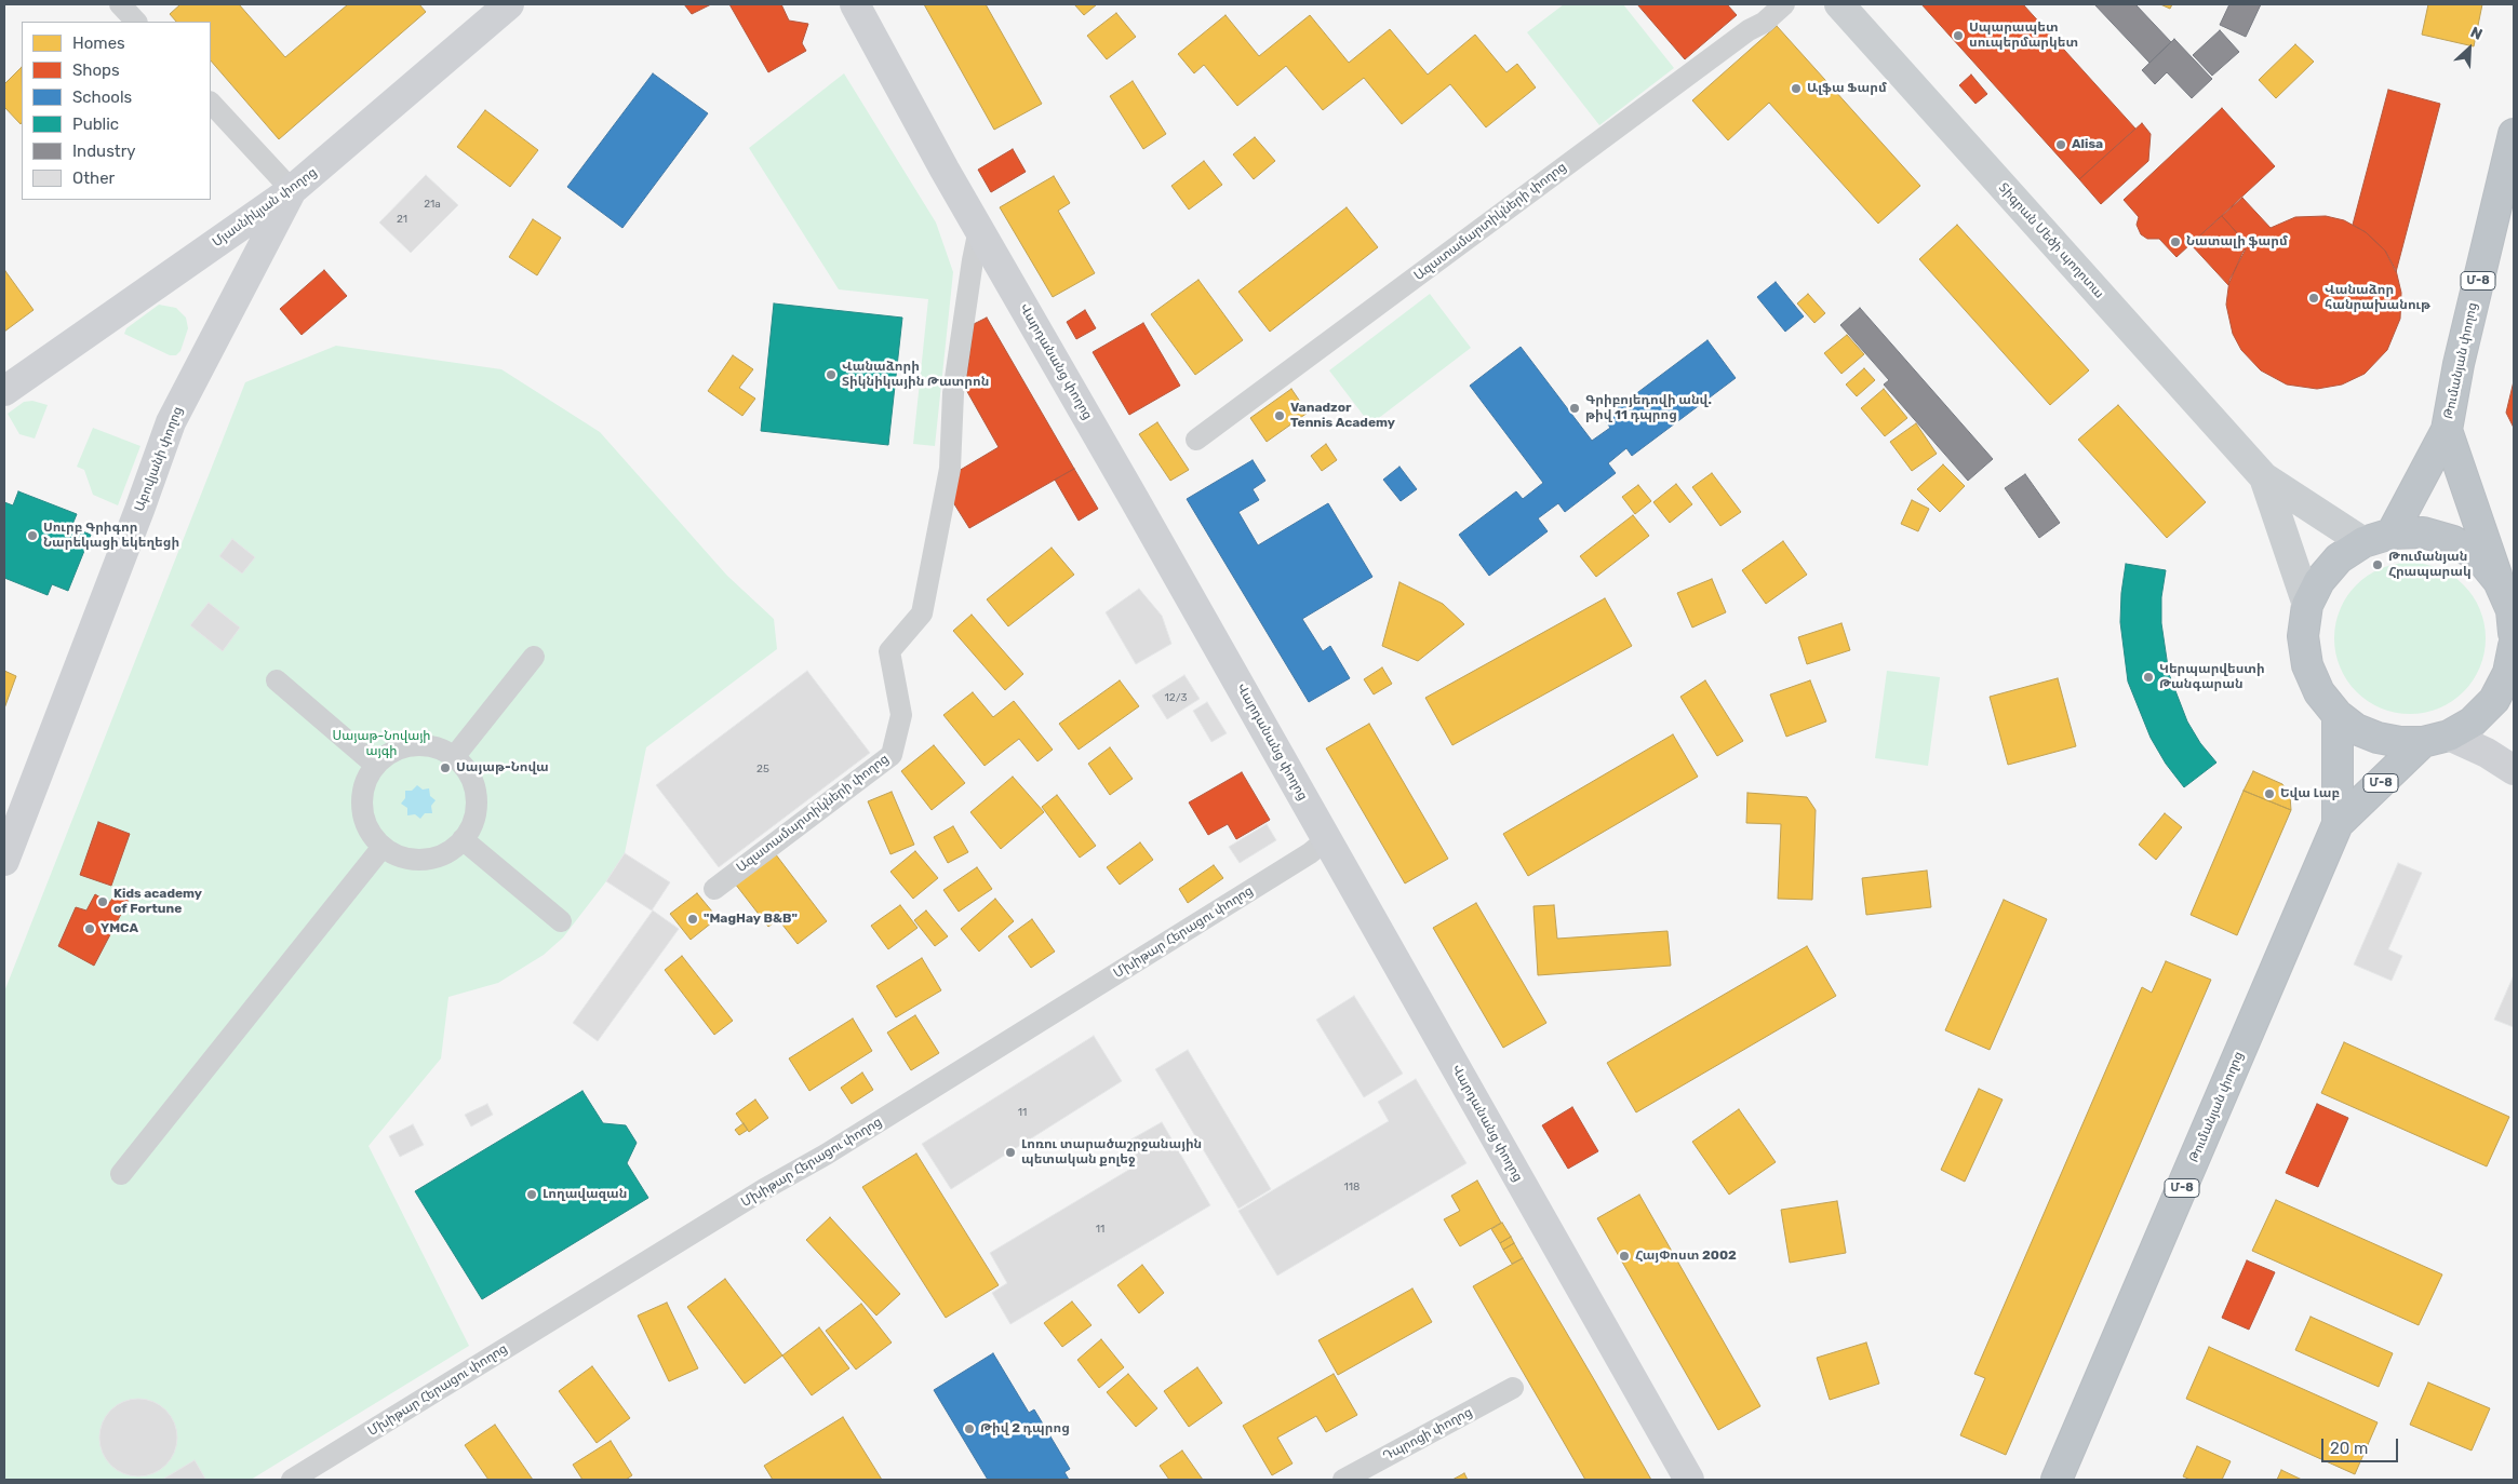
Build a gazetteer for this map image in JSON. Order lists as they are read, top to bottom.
{
  "streets": {
    "highway": ["Մ-8", "Թումանյան փողոց"],
    "main road": ["Տիգրան Մեծի պողոտա"],
    "street": [
      "Մյասնիկյան փողոց",
      "Ազատամարտիկների փողոց",
      "Վարդանանց փողոց",
      "Աբովյանի փողոց",
      "Մխիթար Հերացու փողոց",
      "Դպրոցի փողոց"
    ]
  },
  "crossings": [
    ["Մյասնիկյան փողոց", "Աբովյանի փողոց"],
    ["Ազատամարտիկների փողոց", "Վարդանանց փողոց"],
    ["Մ-8", "Թումանյան փողոց"],
    ["Վարդանանց փողոց", "Մխիթար Հերացու փողոց"]
  ],
  "parks": ["Սայաթ-Նովայի այգի"],
  "places": [
    "Սպարապետ սուպերմարկետ",
    "Ալֆա Ֆարմ",
    "Alisa",
    "Նատալի ֆարմ",
    "Վանաձոր հանրախանութ",
    "Վանաձորի Տիկնիկային Թատրոն",
    "Գրիբոյեդովի անվ. թիվ 11 դպրոց",
    "Vanadzor Tennis Academy",
    "Սուրբ Գրիգոր Նարեկացի եկեղեցի",
    "Թումանյան Հրապարակ",
    "Կերպարվեստի Թանգարան",
    "Սայաթ-Նովա",
    "Եվա Լաբ",
    "Kids academy of Fortune",
    "\"MagHay B&B\"",
    "YMCA",
    "Լոռու տարածաշրջանային պետական քոլեջ",
    "Լողավազան",
    "ՀայՓոստ 2002",
    "Թիվ 2 դպրոց"
  ],
  "house_numbers": [
    "21a",
    "21",
    "12/3",
    "25",
    "11",
    "118",
    "11"
  ],
  "legend": [
    "Homes",
    "Shops",
    "Schools",
    "Public",
    "Industry",
    "Other"
  ],
  "scale_bar": "20 m",
  "north": "top right"
}
